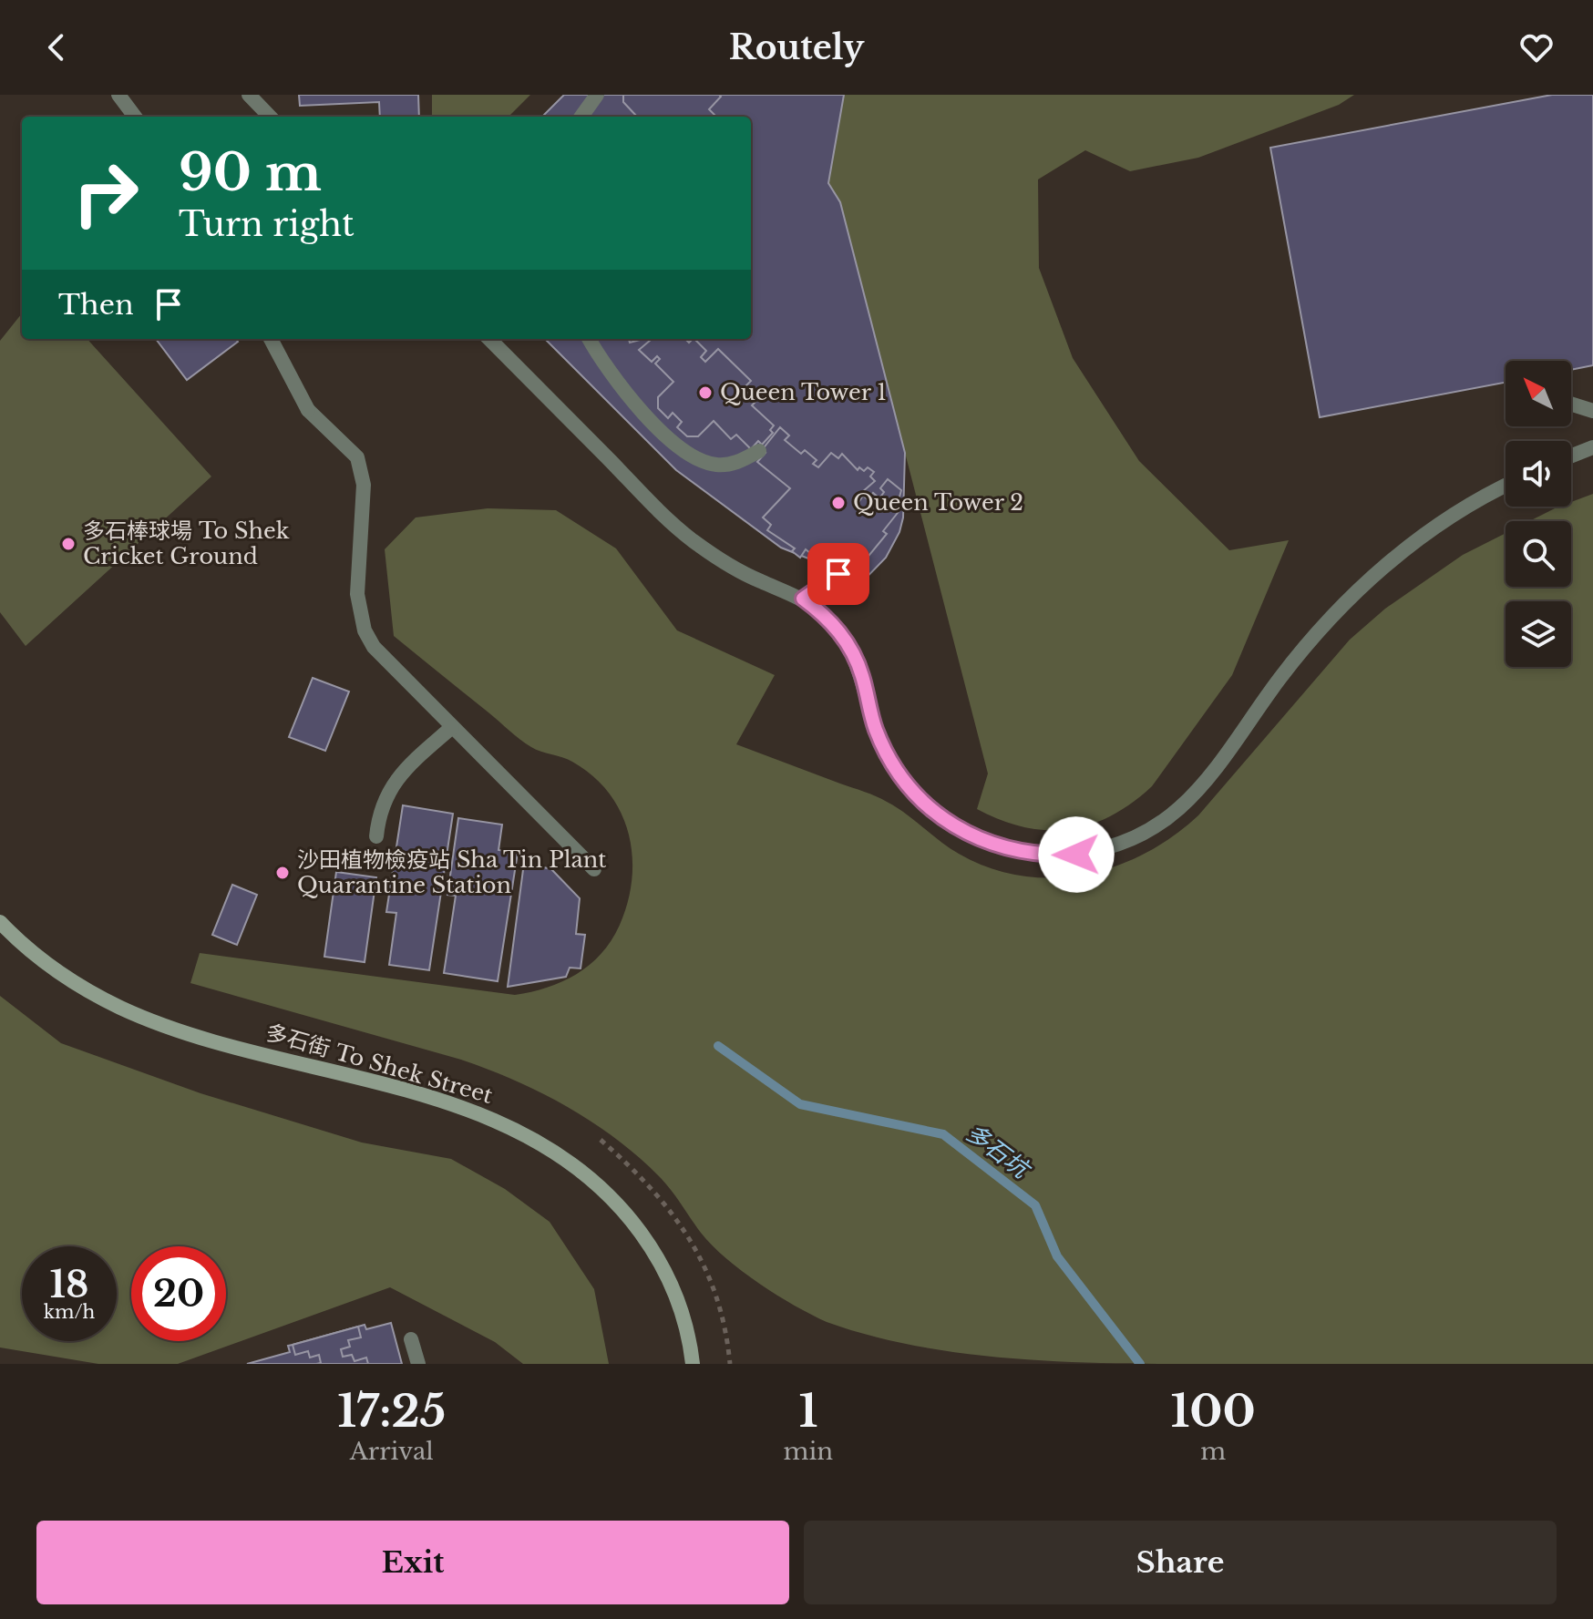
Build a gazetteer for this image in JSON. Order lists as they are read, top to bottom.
{
  "streets": {
    "street": ["多石街 To Shek Street"]
  },
  "water": ["多石坑"],
  "places": [
    "Queen Tower 1",
    "Queen Tower 2",
    "多石棒球場 To Shek Cricket Ground",
    "沙田植物檢疫站 Sha Tin Plant Quarantine Station"
  ],
  "north": "top left",
  "page": {
    "header": "Routely",
    "turn": ["90 m", "Turn right"],
    "then": "Then",
    "speed": "18 km/h",
    "limit": "20",
    "eta": [
      "17:25",
      "Arrival",
      "1",
      "min",
      "100",
      "m"
    ],
    "buttons": ["Exit", "Share"]
  }
}
